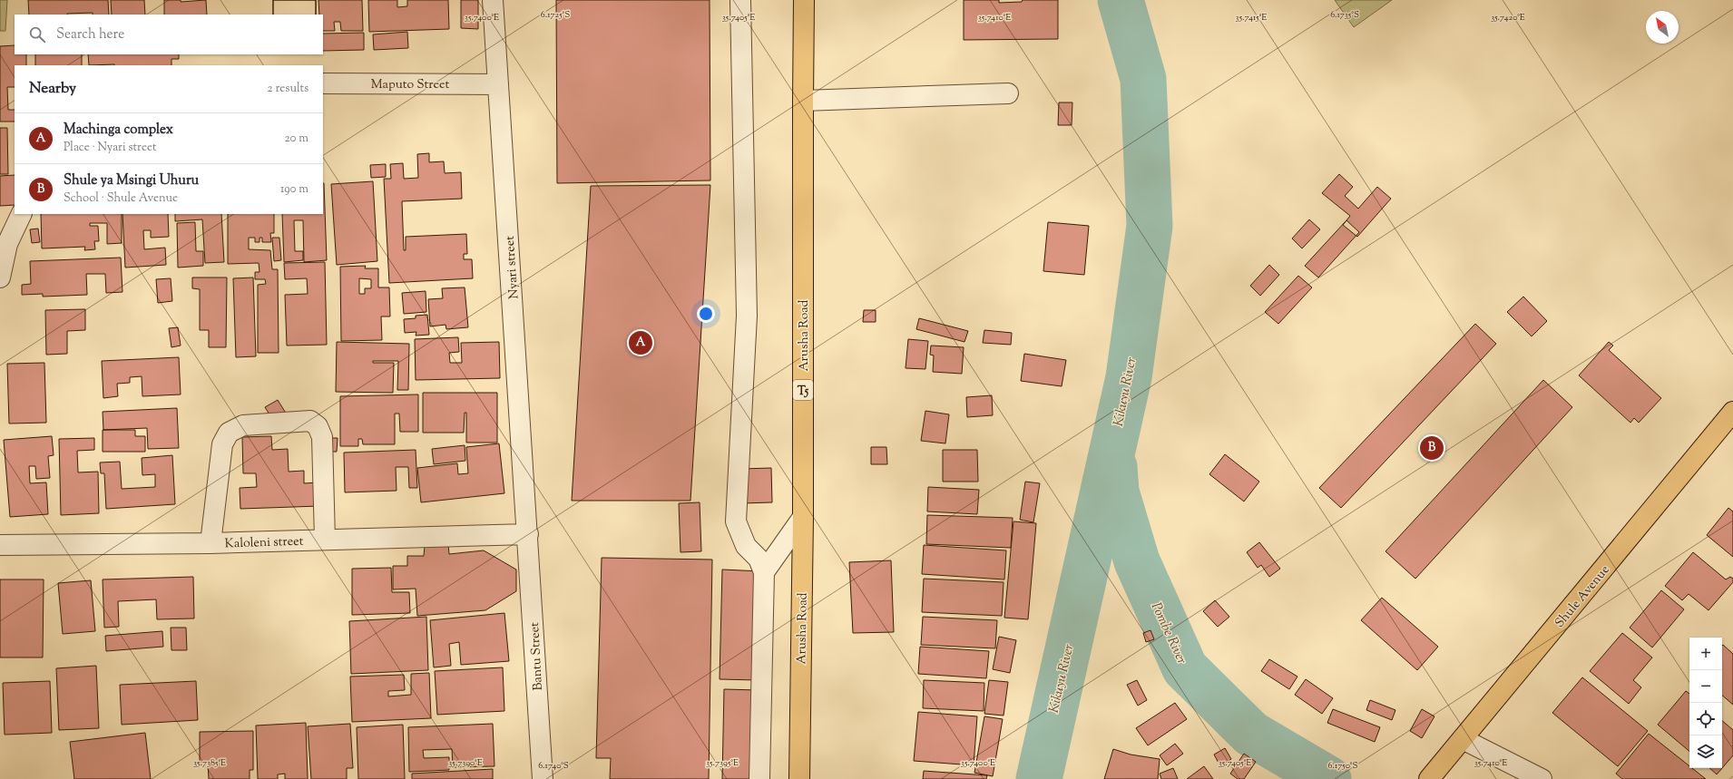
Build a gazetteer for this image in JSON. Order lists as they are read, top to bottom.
{
  "streets": {
    "main road": ["Arusha Road", "T5", "Shule Avenue"],
    "street": [
      "Maputo Street",
      "Nyari street",
      "Kaloleni street",
      "Bantu Street"
    ]
  },
  "crossings": [
    ["Maputo Street", "Nyari street"],
    ["Nyari street", "Kaloleni street"],
    ["Nyari street", "Bantu Street"],
    ["Kaloleni street", "Bantu Street"]
  ],
  "water": ["Kikuyu River", "Pombe River"],
  "north": "top left",
  "page": {
    "search": "Search here",
    "heading": ["Nearby", "2 results"],
    "list": [
      {
        "mark": "A",
        "name": "Machinga complex",
        "note": "Place · Nyari street",
        "value": "20 m"
      },
      {
        "mark": "B",
        "name": "Shule ya Msingi Uhuru",
        "note": "School · Shule Avenue",
        "value": "190 m"
      }
    ],
    "pins": ["A", "B"],
    "map_buttons": ["+", "−"]
  },
  "coordinates": [
    "6.1725°S",
    "6.1735°S",
    "35.7400°E",
    "35.7405°E",
    "35.7410°E",
    "35.7415°E",
    "35.7420°E",
    "35.7385°E",
    "35.7390°E",
    "35.7395°E",
    "6.1740°S",
    "6.1750°S"
  ]
}
